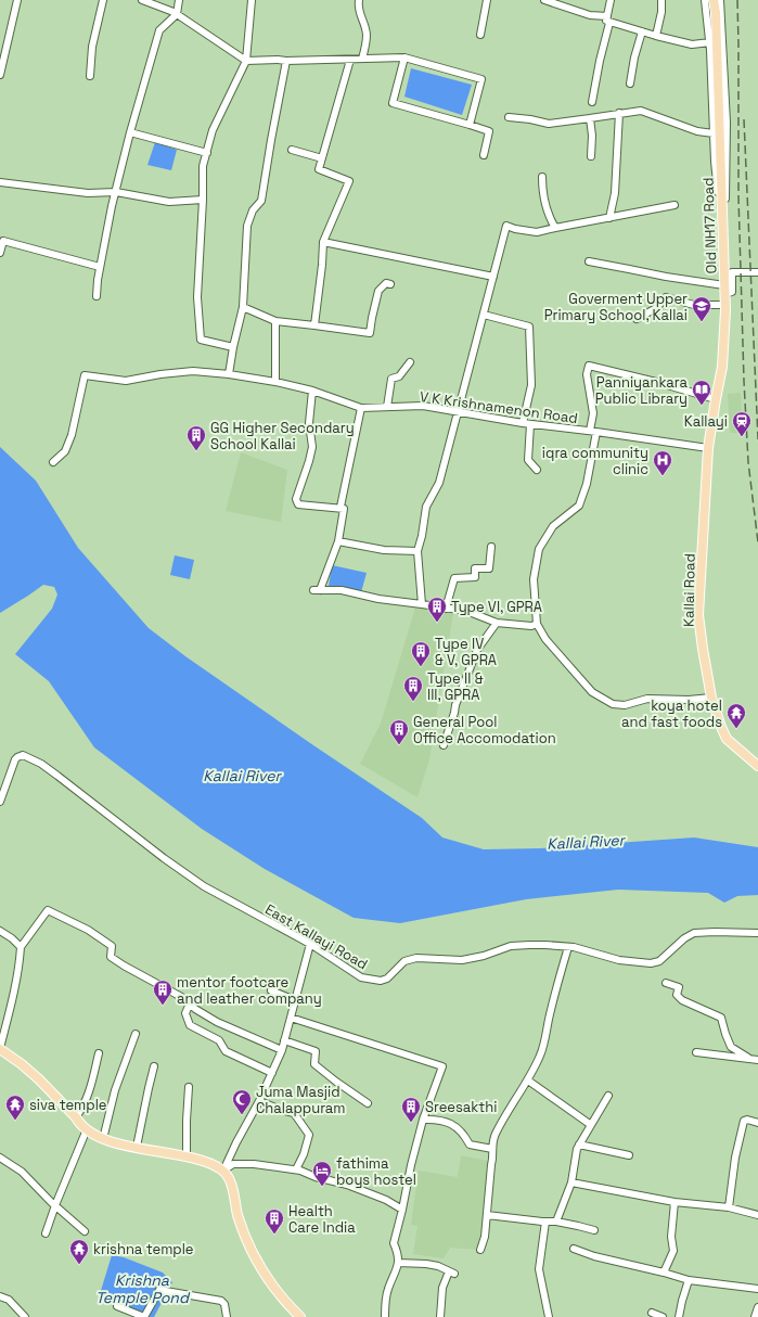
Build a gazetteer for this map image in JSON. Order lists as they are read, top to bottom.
{
  "streets": {
    "main road": ["Old NH17 Road", "Kallai Road"],
    "street": ["V K Krishnamenon Road", "East Kallayi Road"]
  },
  "crossings": [
    ["Old NH17 Road", "V K Krishnamenon Road"],
    ["Old NH17 Road", "Kallai Road"],
    ["V K Krishnamenon Road", "Kallai Road"]
  ],
  "water": ["Kallai River", "Krishna Temple Pond"],
  "places": {
    "school or university": ["Goverment Upper Primary School, Kallai"],
    "library": ["Panniyankara Public Library"],
    "station": ["Kallayi"],
    "building": [
      "GG Higher Secondary School Kallai",
      "Type VI, GPRA",
      "Type IV & V, GPRA",
      "Type II & III, GPRA",
      "General Pool Office Accomodation",
      "mentor footcare and leather company",
      "Sreesakthi",
      "Health Care India"
    ],
    "hospital": ["iqra community clinic"],
    "temple": ["koya hotel and fast foods", "siva temple", "krishna temple"],
    "mosque": ["Juma Masjid Chalappuram"],
    "hotel": ["fathima boys hostel"]
  }
}
